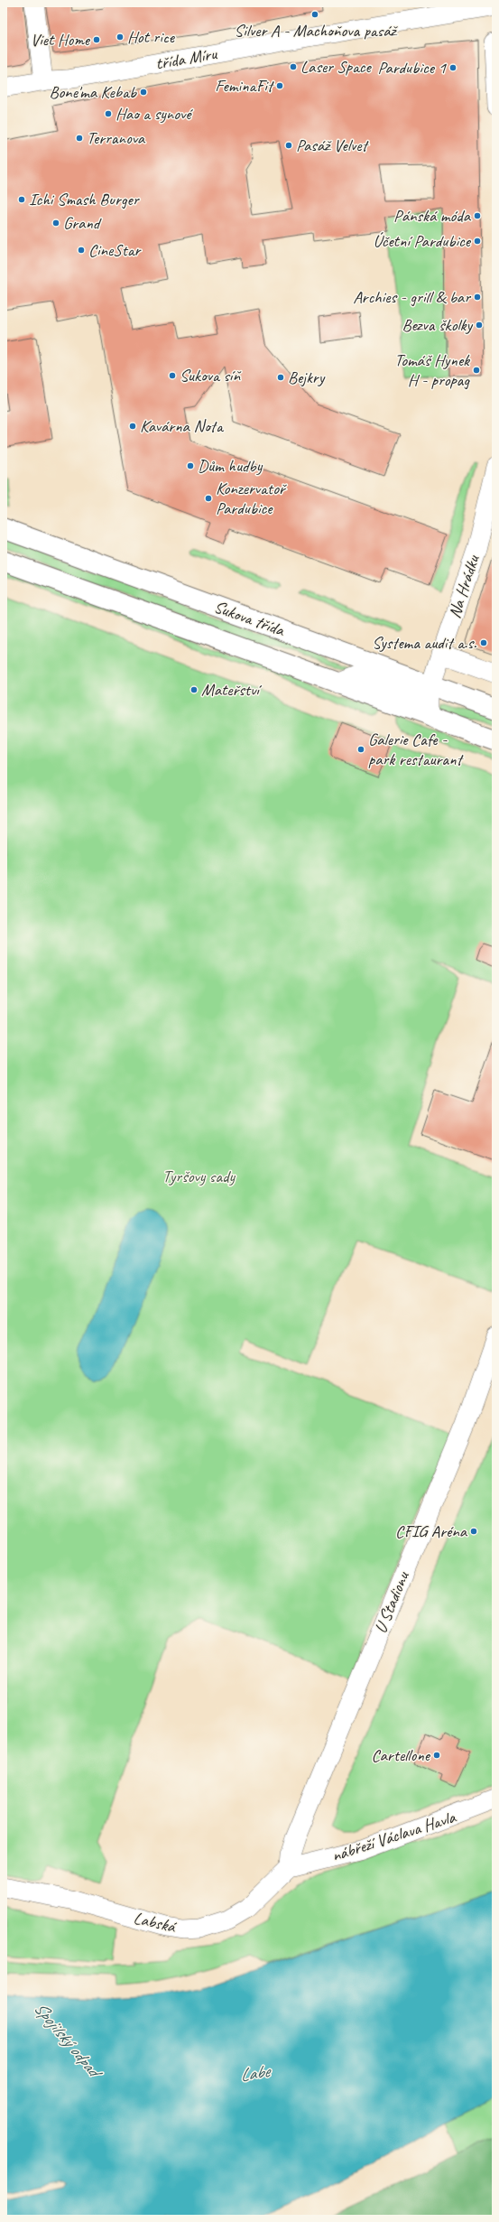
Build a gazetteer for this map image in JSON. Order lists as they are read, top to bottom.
{
  "streets": {
    "street": [
      "třída Míru",
      "Na Hrádku",
      "Sukova třída",
      "U Stadionu",
      "nábřeží Václava Havla",
      "Labská"
    ]
  },
  "crossings": [
    ["Na Hrádku", "Sukova třída"],
    ["U Stadionu", "nábřeží Václava Havla"],
    ["U Stadionu", "Labská"],
    ["nábřeží Václava Havla", "Labská"]
  ],
  "water": ["Spojilský odpad", "Labe"],
  "parks": ["Tyršovy sady"],
  "places": [
    "Silver A - Machoňova pasáž",
    "Hot rice",
    "Viet Home",
    "Laser Space",
    "Pardubice 1",
    "FeminaFit",
    "Bone'ma Kebab",
    "Hao a synové",
    "Terranova",
    "Pasáž Velvet",
    "Ichi Smash Burger",
    "Pánská móda",
    "Grand",
    "Účetní Pardubice",
    "CineStar",
    "Archies - grill & bar",
    "Bezva školky",
    "Tomáš Hynek H - propag",
    "Sukova síň",
    "Bejkry",
    "Kavárna Nota",
    "Dům hudby",
    "Konzervatoř Pardubice",
    "Systema audit a.s.",
    "Mateřství",
    "Galerie Cafe - park restaurant",
    "CFIG Aréna",
    "Cartellone"
  ]
}
